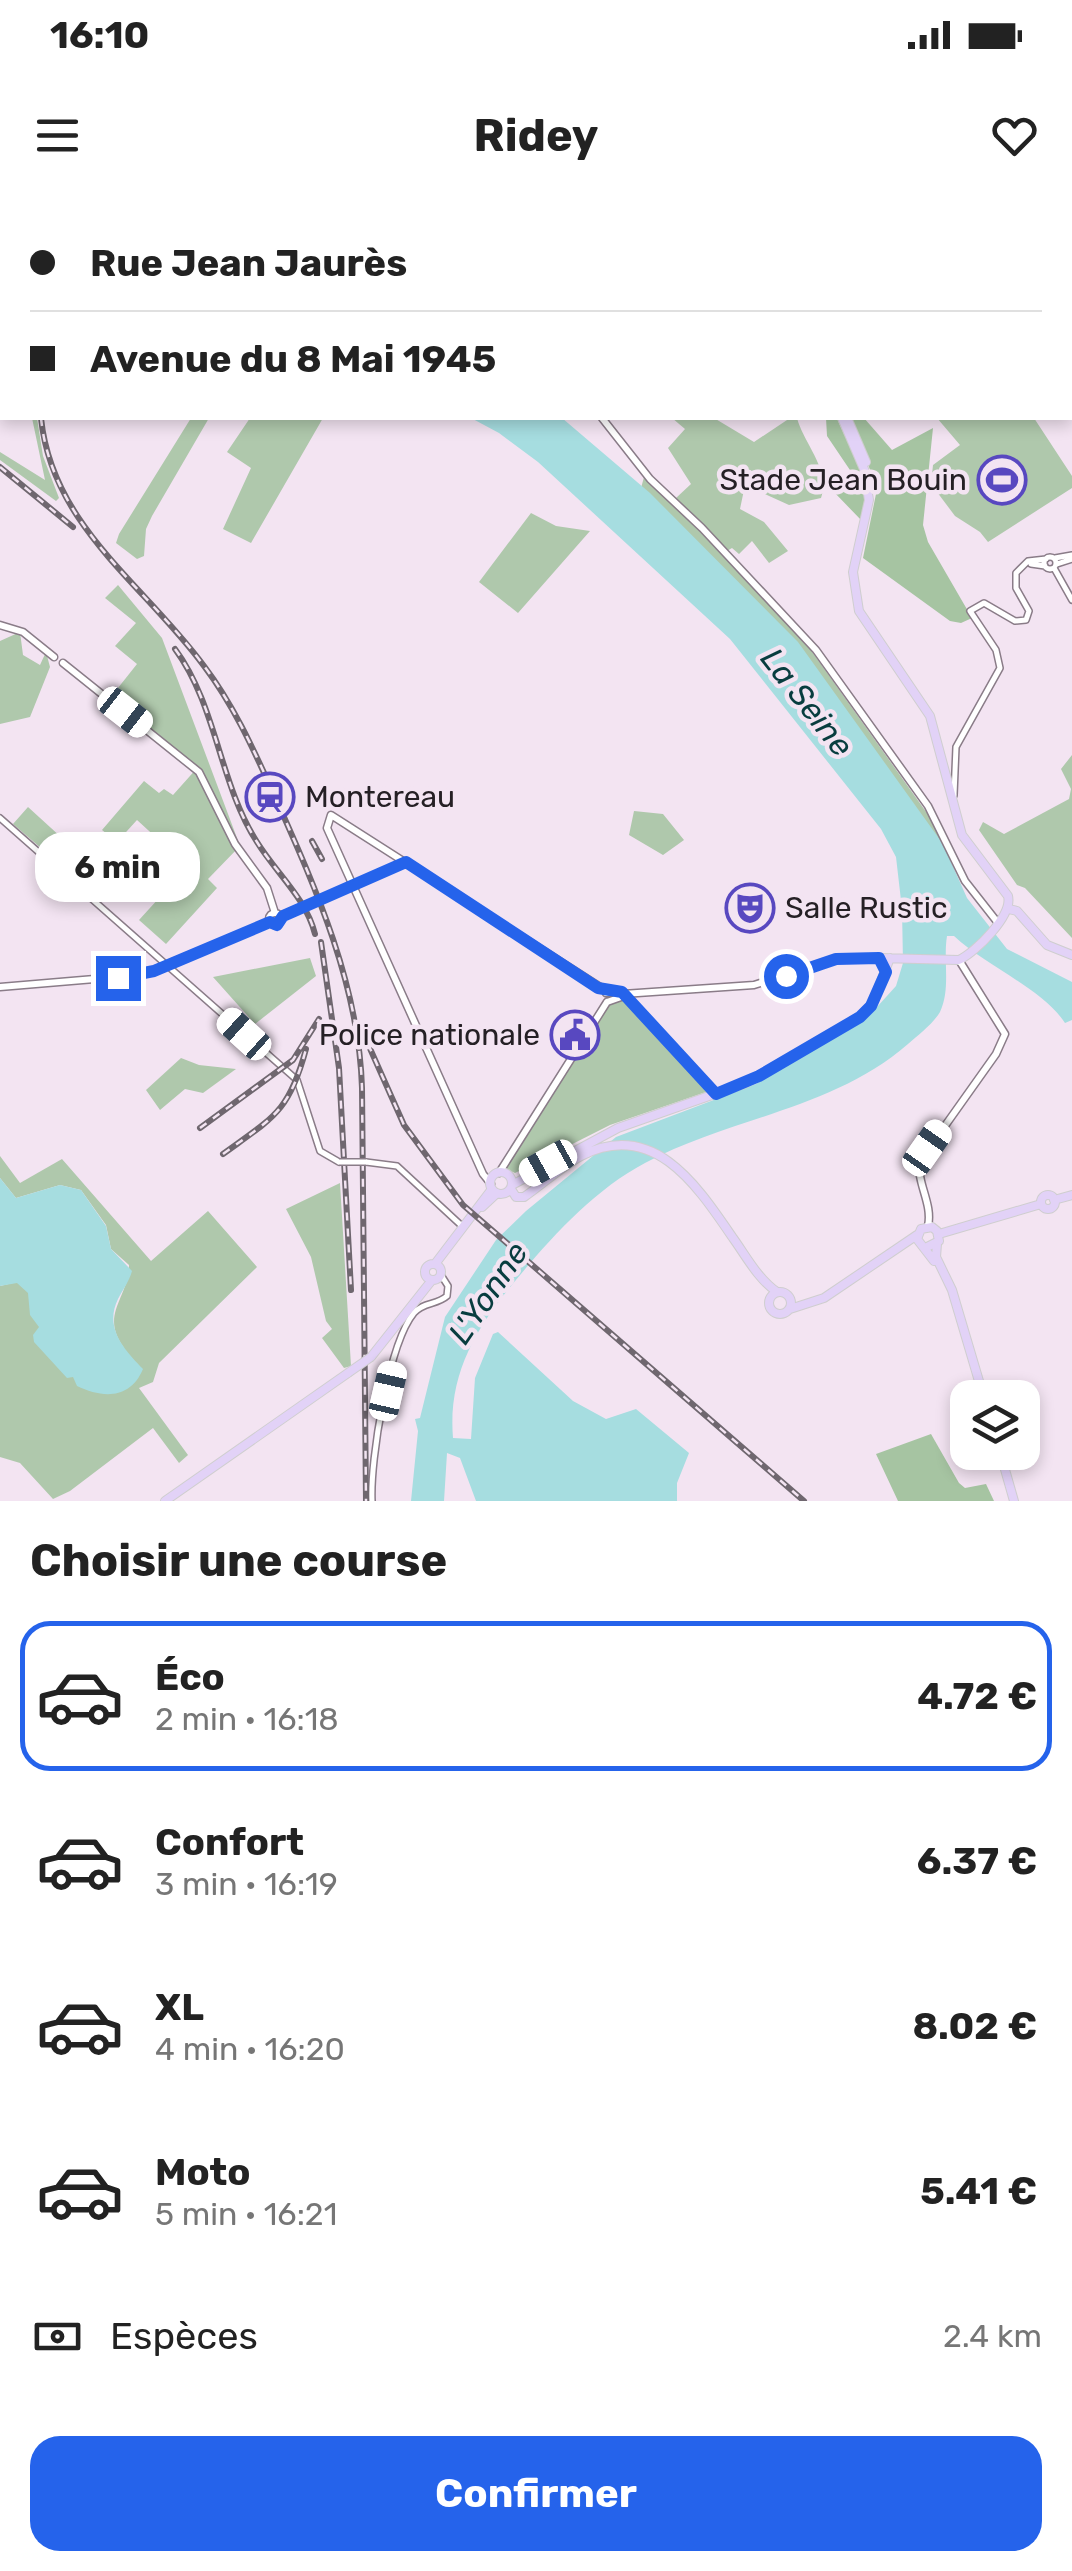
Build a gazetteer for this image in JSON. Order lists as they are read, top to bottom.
{
  "water": ["La Seine", "L'Yonne"],
  "places": {
    "sports": ["Stade Jean Bouin"],
    "station": ["Montereau"],
    "theatre": ["Salle Rustic"],
    "public building": ["Police nationale"]
  },
  "page": {
    "status": "16:10",
    "header": "Ridey",
    "banner": ["Rue Jean Jaurès", "Avenue du 8 Mai 1945"],
    "bubble": "6 min",
    "heading": "Choisir une course",
    "list": [
      {
        "name": "Éco",
        "note": "2 min · 16:18",
        "value": "4.72 €"
      },
      {
        "name": "Confort",
        "note": "3 min · 16:19",
        "value": "6.37 €"
      },
      {
        "name": "XL",
        "note": "4 min · 16:20",
        "value": "8.02 €"
      },
      {
        "name": "Moto",
        "note": "5 min · 16:21",
        "value": "5.41 €"
      }
    ],
    "pay": ["Espèces", "2.4 km"],
    "buttons": "Confirmer"
  }
}
